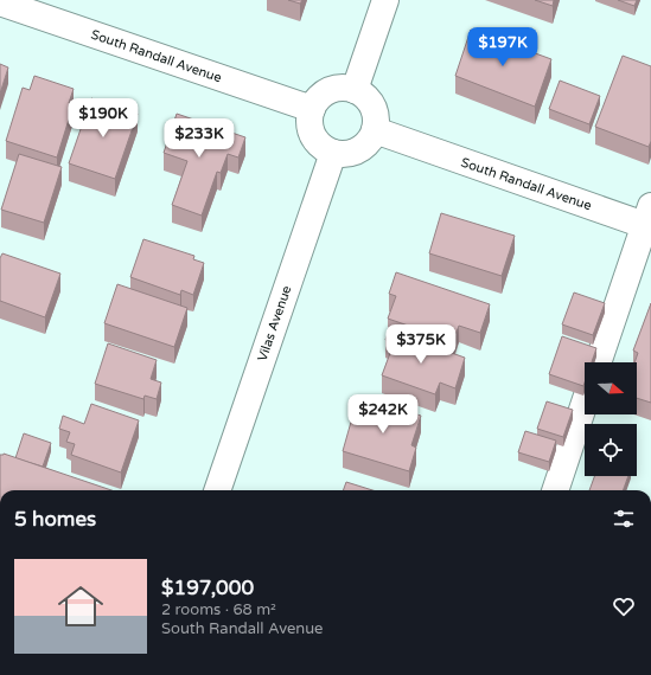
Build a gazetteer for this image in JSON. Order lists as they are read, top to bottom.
{
  "streets": {
    "street": ["South Randall Avenue", "Vilas Avenue"]
  },
  "crossings": [
    ["South Randall Avenue", "Vilas Avenue"]
  ],
  "north": "right",
  "page": {
    "price": [
      "$197K",
      "$190K",
      "$233K",
      "$375K",
      "$242K"
    ],
    "heading": "5 homes",
    "list": [
      {
        "name": "$197,000",
        "note": "2 rooms · 68 m² · South Randall Avenue"
      }
    ]
  }
}
